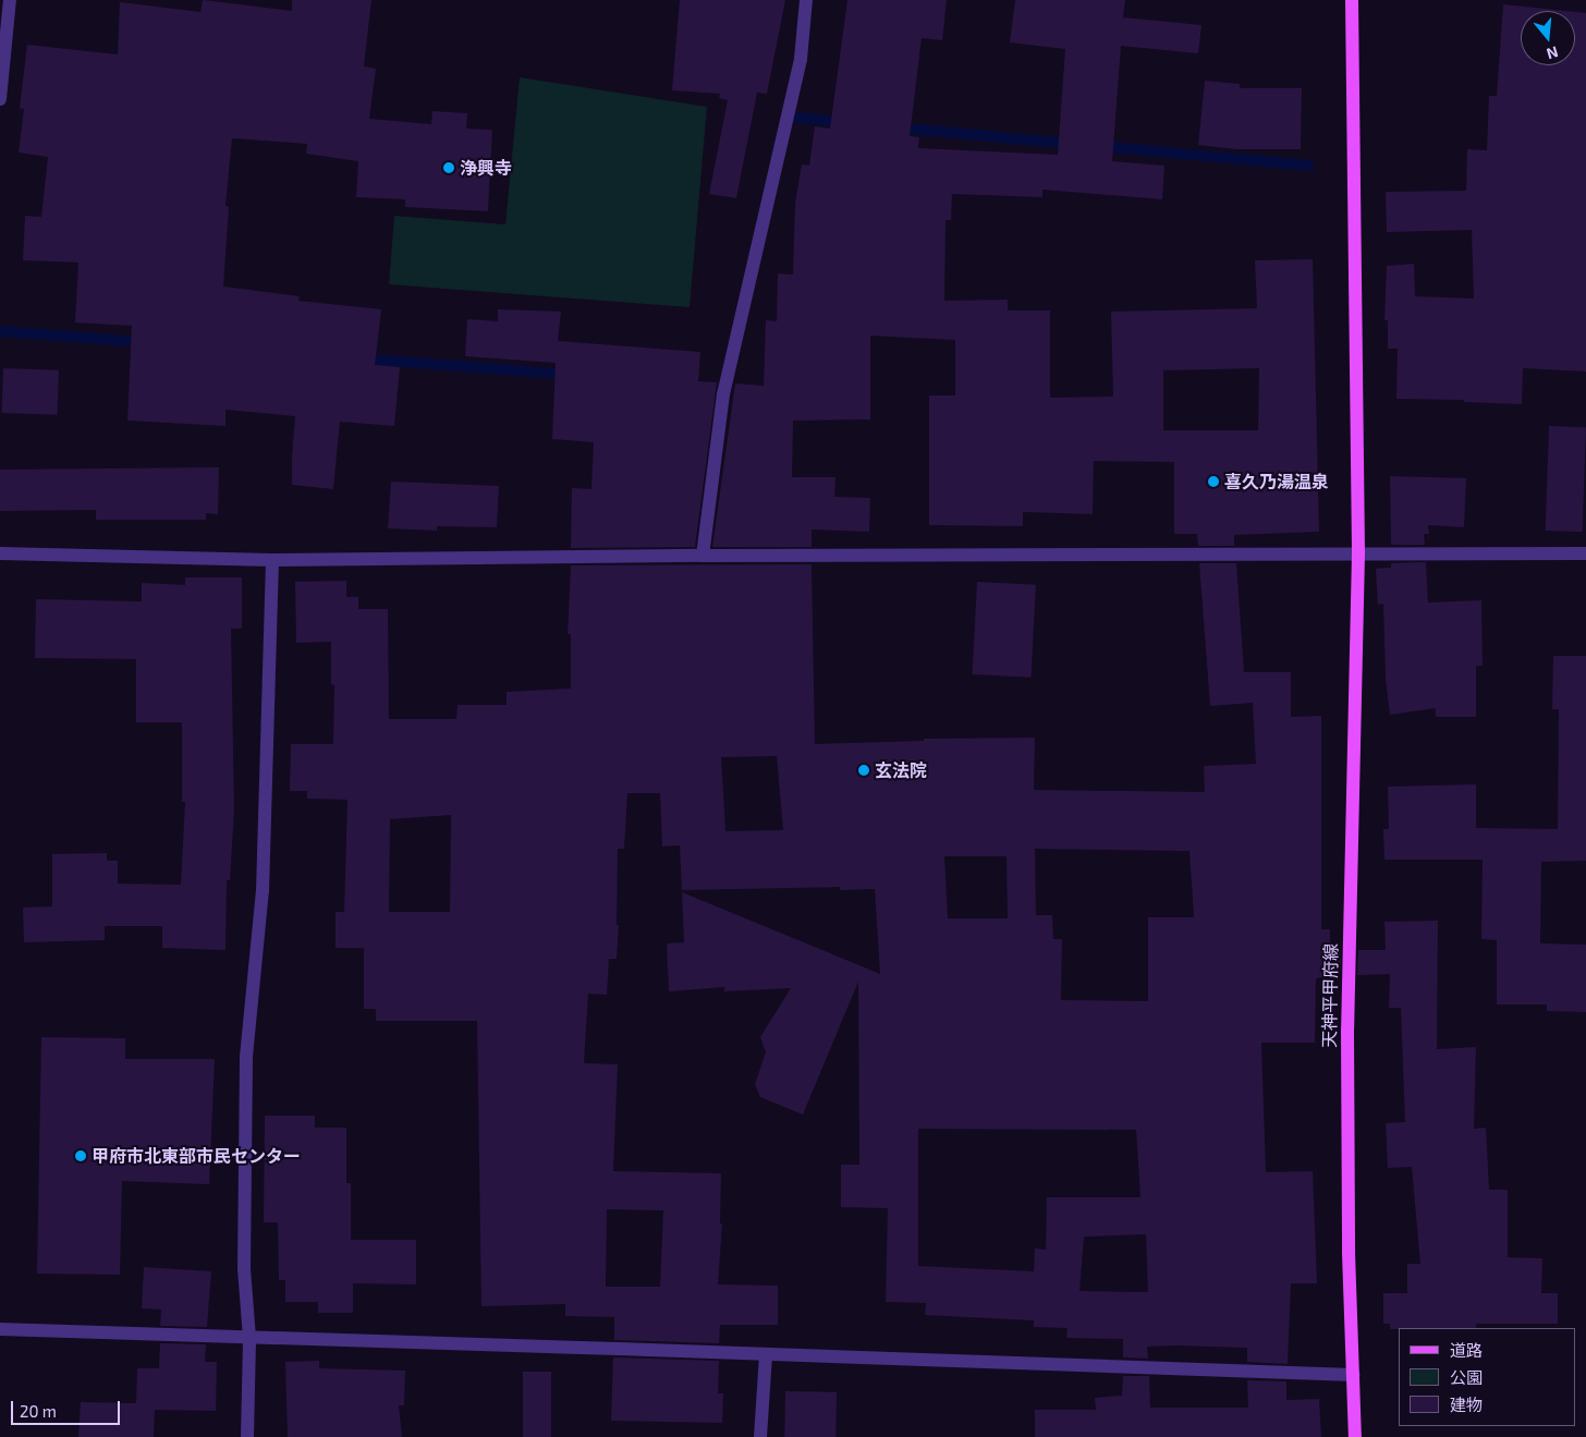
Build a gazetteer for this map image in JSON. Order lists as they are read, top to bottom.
{
  "streets": {
    "main road": ["天神平甲府線"]
  },
  "places": [
    "浄興寺",
    "喜久乃湯温泉",
    "玄法院",
    "甲府市北東部市民センター"
  ],
  "legend": ["道路", "公園", "建物"],
  "scale_bar": "20 m",
  "north": "bottom"
}
